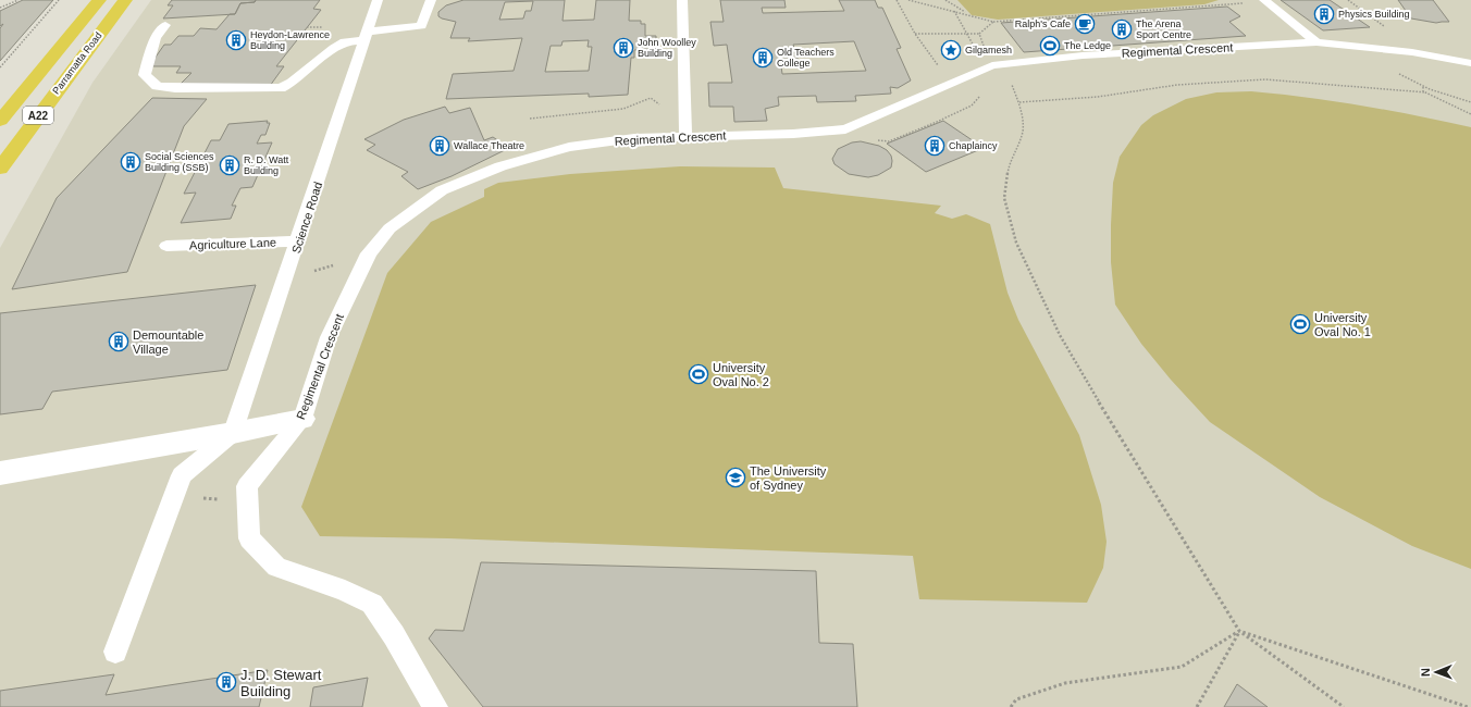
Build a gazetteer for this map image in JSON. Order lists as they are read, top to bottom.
{
  "streets": {
    "highway": ["Parramatta Road", "A22"],
    "lane": ["Regimental Crescent", "Science Road", "Agriculture Lane"]
  },
  "crossings": [
    ["Science Road", "Agriculture Lane"]
  ],
  "places": {
    "building": [
      "Physics Building",
      "The Arena Sport Centre",
      "Heydon-Lawrence Building",
      "John Woolley Building",
      "Old Teachers College",
      "Wallace Theatre",
      "Chaplaincy",
      "Social Sciences Building (SSB)",
      "R. D. Watt Building",
      "Demountable Village",
      "J. D. Stewart Building"
    ],
    "cafe": ["Ralph's Cafe"],
    "sports": ["The Ledge", "University Oval No. 1", "University Oval No. 2"],
    "place": ["Gilgamesh"],
    "school or university": ["The University of Sydney"]
  },
  "north": "left"
}
